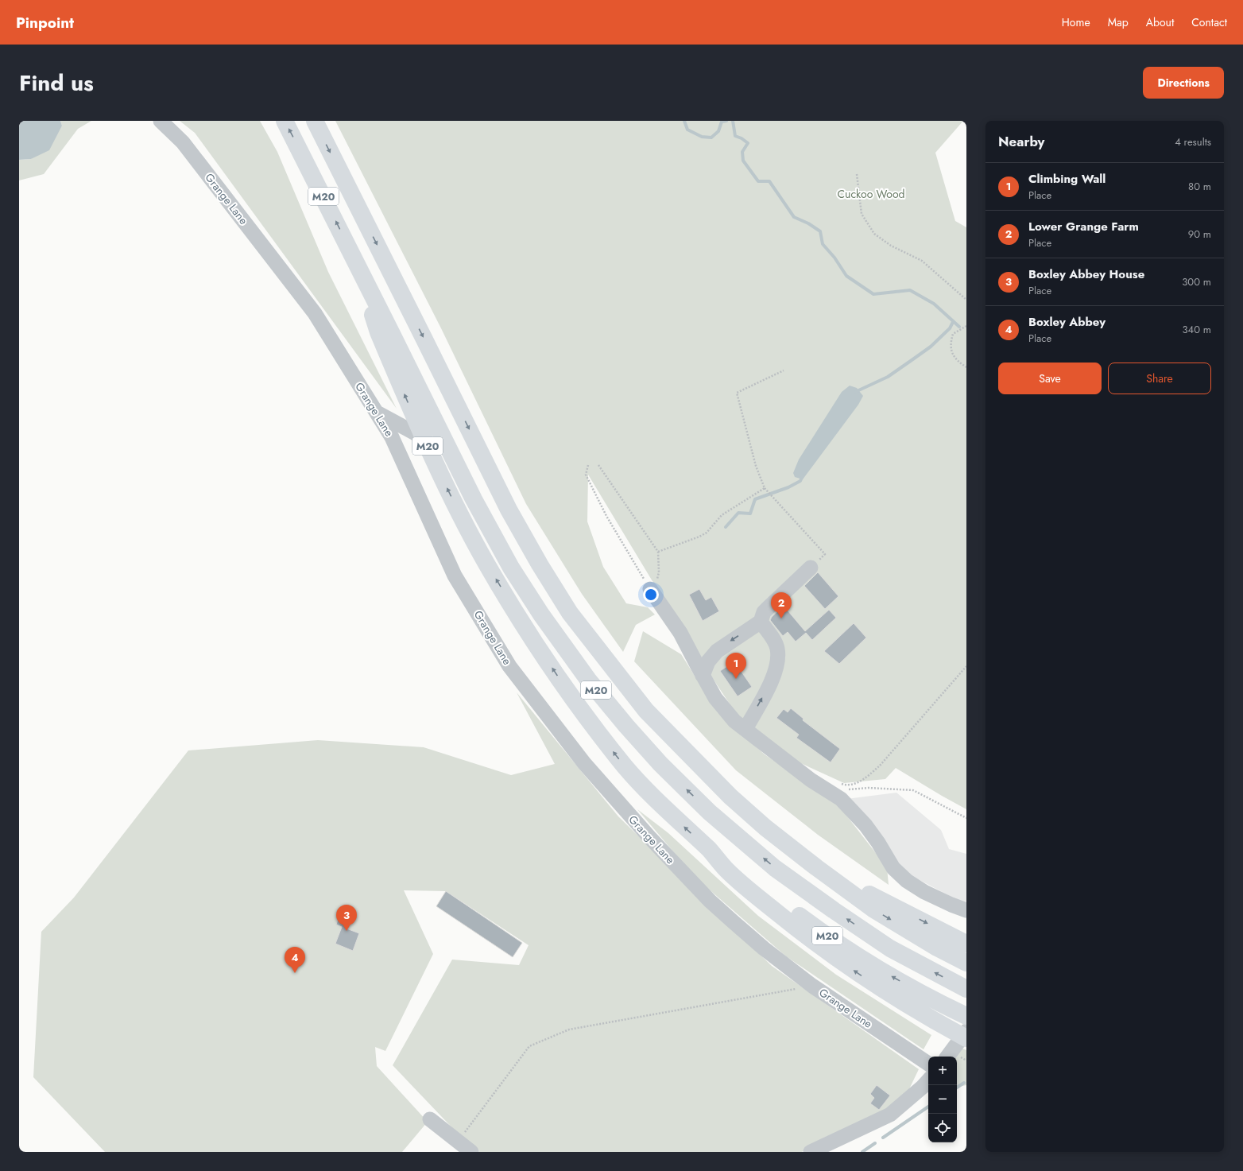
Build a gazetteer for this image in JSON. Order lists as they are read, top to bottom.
{
  "streets": {
    "highway": ["M20"],
    "street": ["Grange Lane"]
  },
  "parks": ["Cuckoo Wood"],
  "page": {
    "header": "Pinpoint",
    "nav": [
      "Home",
      "Map",
      "About",
      "Contact"
    ],
    "title": "Find us",
    "buttons": [
      "Directions",
      ["Save", "Share"]
    ],
    "heading": ["Nearby", "4 results"],
    "list": [
      {
        "mark": "1",
        "name": "Climbing Wall",
        "note": "Place",
        "value": "80 m"
      },
      {
        "mark": "2",
        "name": "Lower Grange Farm",
        "note": "Place",
        "value": "90 m"
      },
      {
        "mark": "3",
        "name": "Boxley Abbey House",
        "note": "Place",
        "value": "300 m"
      },
      {
        "mark": "4",
        "name": "Boxley Abbey",
        "note": "Place",
        "value": "340 m"
      }
    ],
    "pins": [
      "2",
      "1",
      "3",
      "4"
    ],
    "map_buttons": ["+", "−"]
  }
}
